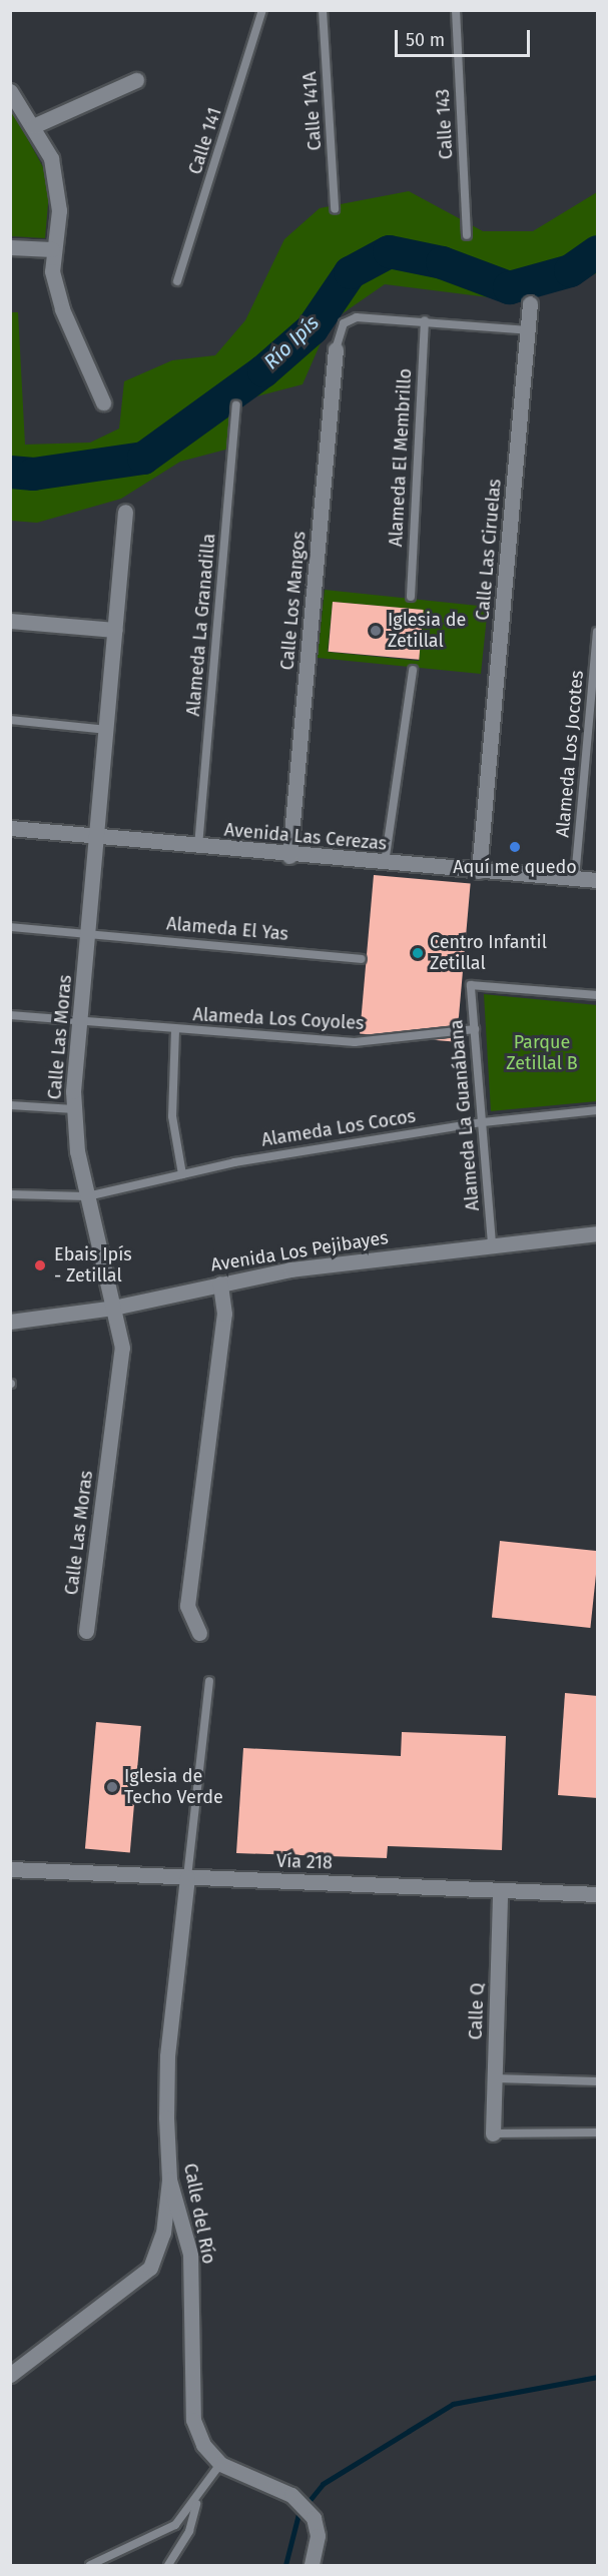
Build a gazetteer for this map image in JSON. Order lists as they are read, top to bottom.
{
  "streets": {
    "street": [
      "Calle Las Ciruelas",
      "Calle Los Mangos",
      "Avenida Las Cerezas",
      "Calle Las Moras",
      "Avenida Los Pejibayes",
      "Vía 218",
      "Calle Q",
      "Calle del Río"
    ],
    "lane": [
      "Calle 141A",
      "Calle 143",
      "Calle 141",
      "Alameda El Membrillo",
      "Alameda La Granadilla",
      "Alameda Los Jocotes",
      "Alameda El Yas",
      "Alameda Los Coyoles",
      "Alameda La Guanábana",
      "Alameda Los Cocos"
    ]
  },
  "crossings": [
    ["Calle Las Ciruelas", "Avenida Las Cerezas"],
    ["Calle Los Mangos", "Avenida Las Cerezas"],
    ["Alameda La Granadilla", "Avenida Las Cerezas"],
    ["Alameda Los Jocotes", "Avenida Las Cerezas"],
    ["Avenida Las Cerezas", "Calle Las Moras"],
    ["Alameda El Yas", "Calle Las Moras"],
    ["Alameda Los Coyoles", "Calle Las Moras"],
    ["Alameda Los Coyoles", "Alameda La Guanábana"],
    ["Calle Las Moras", "Alameda Los Cocos"],
    ["Calle Las Moras", "Avenida Los Pejibayes"],
    ["Alameda La Guanábana", "Alameda Los Cocos"],
    ["Alameda La Guanábana", "Avenida Los Pejibayes"],
    ["Vía 218", "Calle Q"],
    ["Vía 218", "Calle del Río"]
  ],
  "water": ["Río Ipís"],
  "parks": ["Parque Zetillal B"],
  "places": [
    "Iglesia de Zetillal",
    "Aquí me quedo",
    "Centro Infantil Zetillal",
    "Ebais Ipís - Zetillal",
    "Iglesia de Techo Verde"
  ],
  "scale_bar": "50 m"
}
